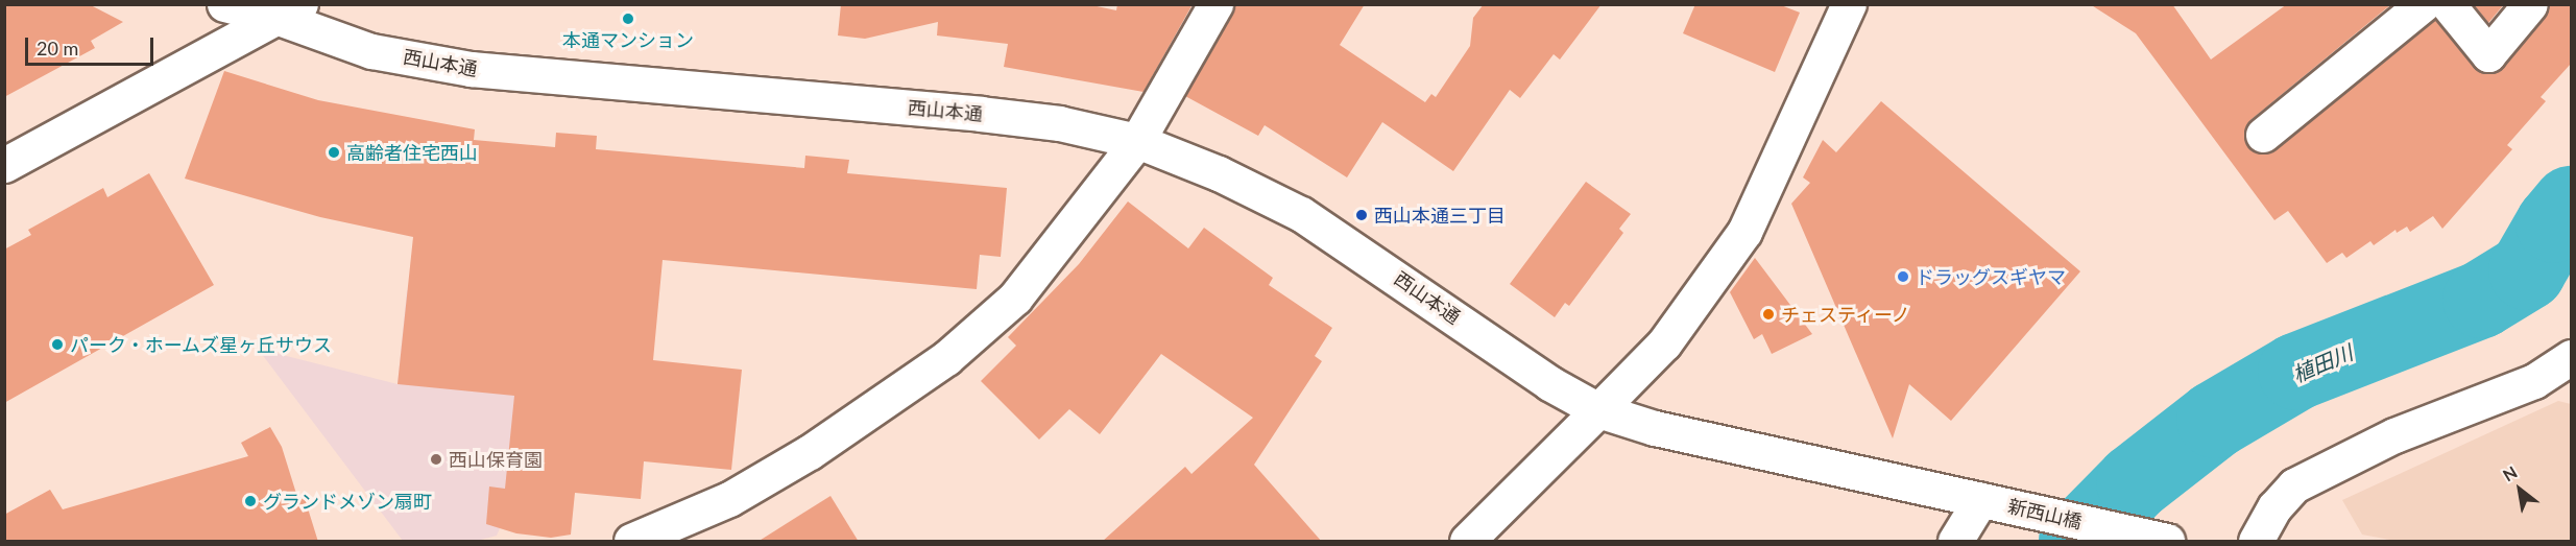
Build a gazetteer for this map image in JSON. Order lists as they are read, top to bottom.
{
  "streets": {
    "street": ["西山本通", "新西山橋"]
  },
  "crossings": [
    ["西山本通", "新西山橋"]
  ],
  "water": ["植田川"],
  "places": [
    "本通マンション",
    "高齢者住宅西山",
    "西山本通三丁目",
    "ドラッグスギヤマ",
    "チェスティーノ",
    "パーク・ホームズ星ヶ丘サウス",
    "西山保育園",
    "グランドメゾン扇町"
  ],
  "scale_bar": "20 m",
  "north": "top left"
}
